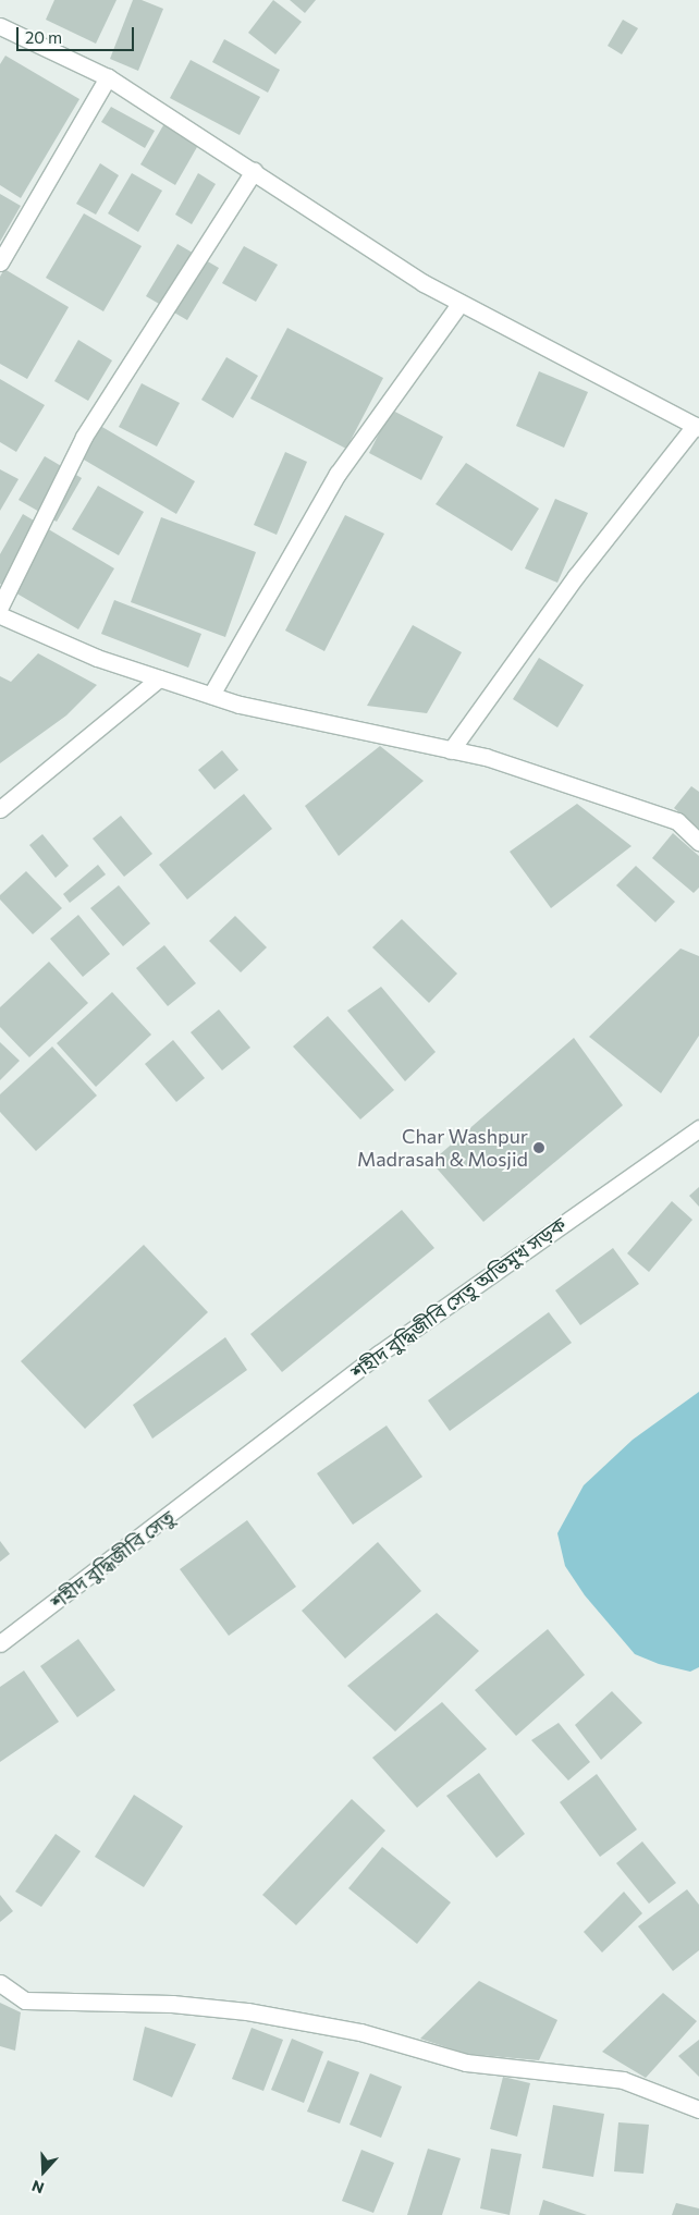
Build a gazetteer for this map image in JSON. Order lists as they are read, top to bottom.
{
  "streets": {
    "street": ["শহীদ বুদ্ধিজীবি সেতু অভিমুখ সড়ক", "শহীদ বুদ্ধিজীবি সেতু"]
  },
  "crossings": [
    ["শহীদ বুদ্ধিজীবি সেতু অভিমুখ সড়ক", "শহীদ বুদ্ধিজীবি সেতু"]
  ],
  "places": ["Char Washpur Madrasah & Mosjid"],
  "scale_bar": "20 m",
  "north": "bottom"
}
